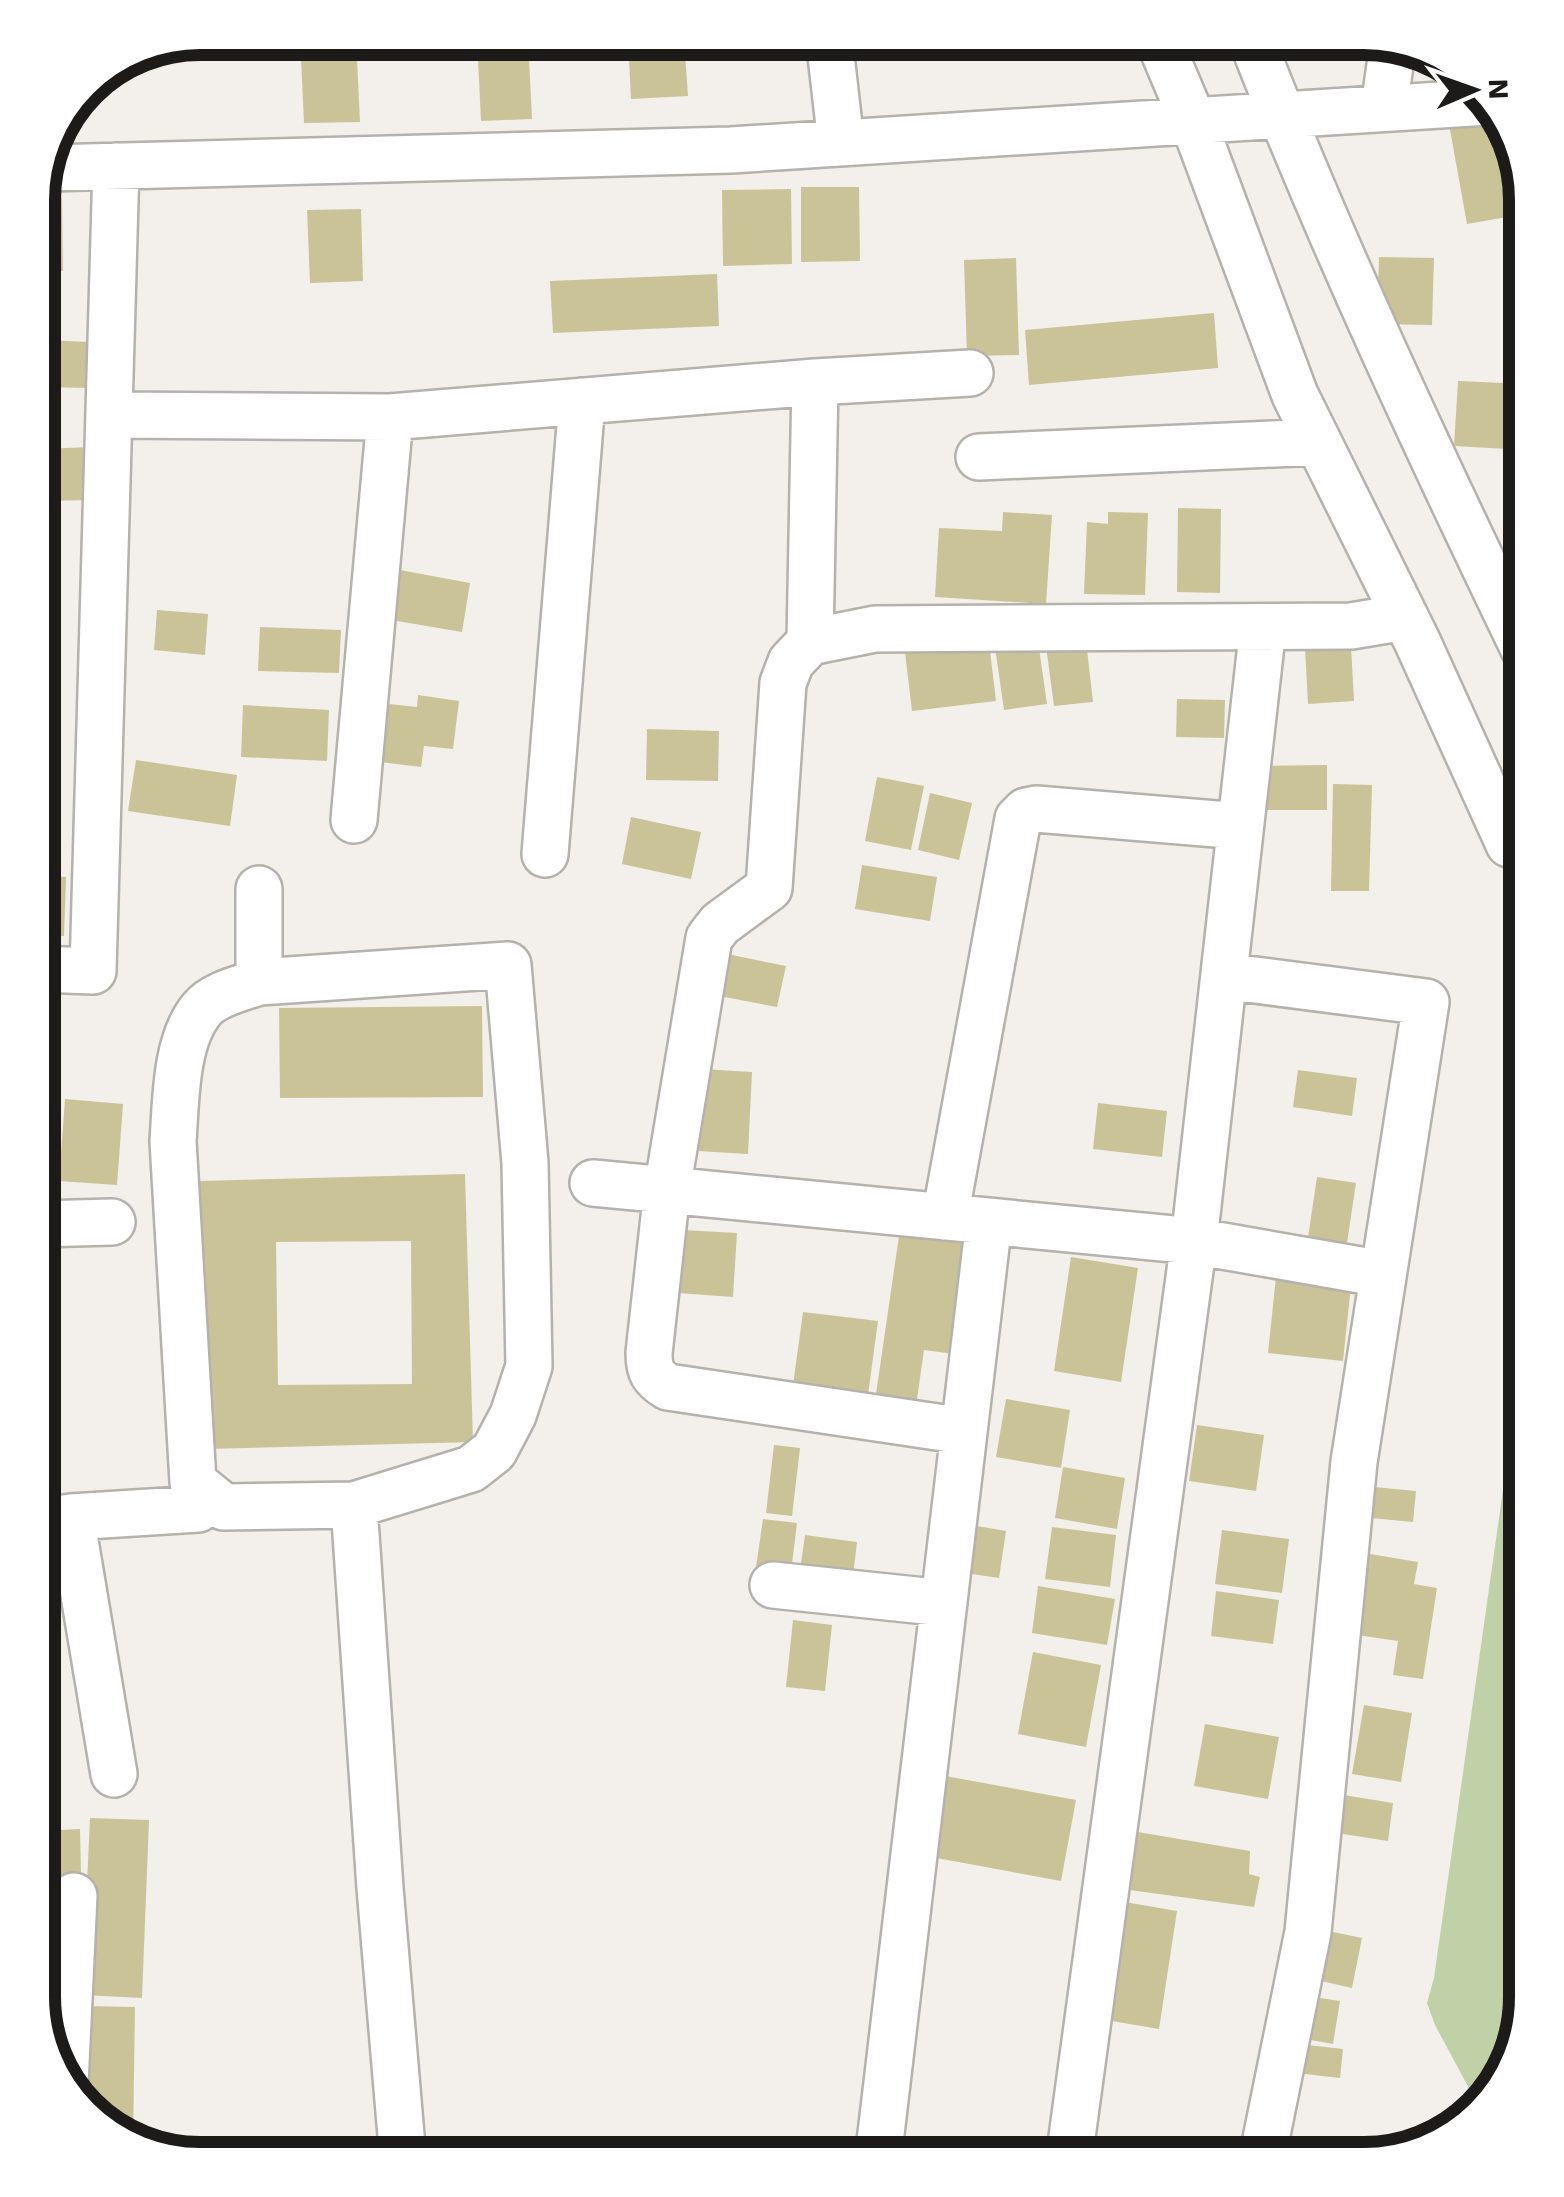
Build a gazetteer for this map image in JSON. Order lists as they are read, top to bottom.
{
  "north": "right"
}
